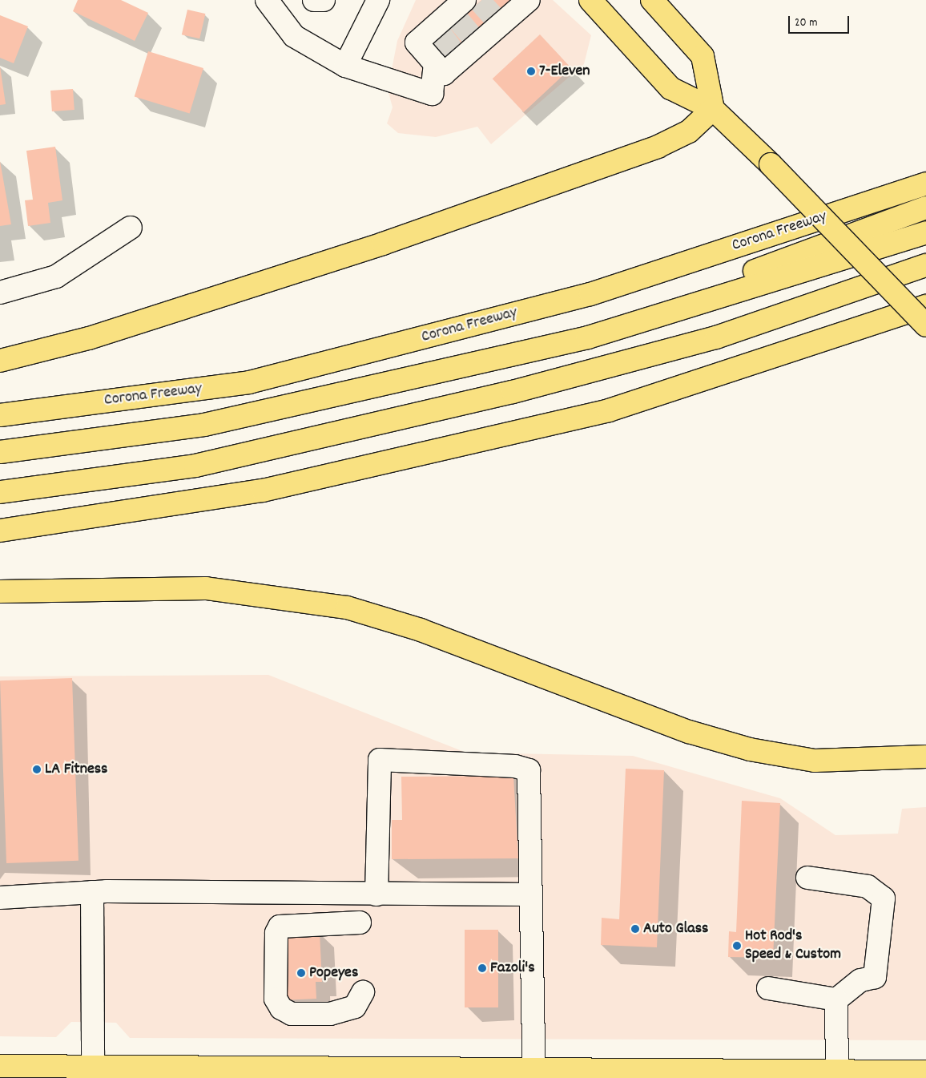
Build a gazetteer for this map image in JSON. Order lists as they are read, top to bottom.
{
  "streets": {
    "main road": ["Corona Freeway"]
  },
  "places": [
    "7-Eleven",
    "LA Fitness",
    "Auto Glass",
    "Hot Rod's Speed & Custom",
    "Fazoli's",
    "Popeyes"
  ],
  "scale_bar": "20 m"
}
